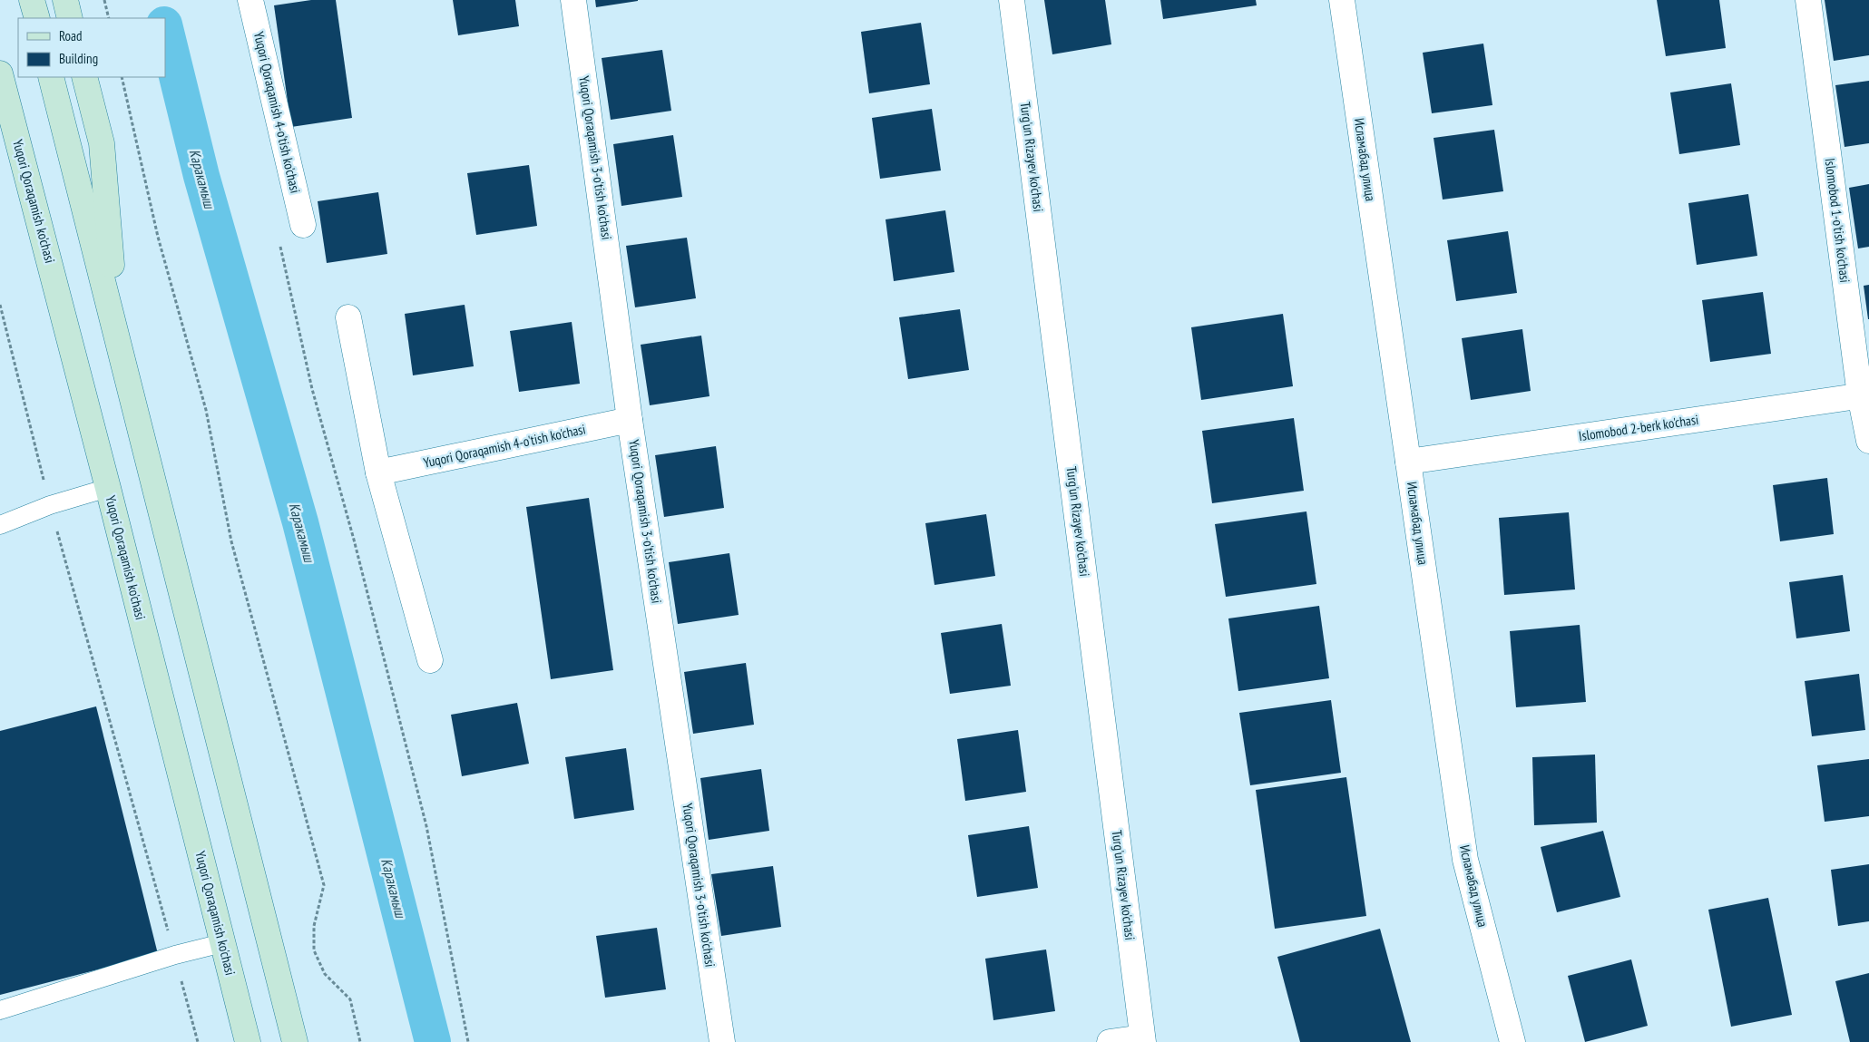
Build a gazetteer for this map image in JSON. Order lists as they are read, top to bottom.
{
  "streets": {
    "main road": ["Yuqori Qoraqamish ko'chasi"],
    "street": [
      "Yuqori Qoraqamish 4-o'tish ko'chasi",
      "Turg'un Rizayev ko'chasi",
      "Yuqori Qoraqamish 3-o'tish ko'chasi",
      "Исламабад улица",
      "Islomobod 1-o'tish ko'chasi",
      "Islomobod 2-berk ko'chasi"
    ]
  },
  "crossings": [
    ["Yuqori Qoraqamish 4-o'tish ko'chasi", "Yuqori Qoraqamish 3-o'tish ko'chasi"],
    ["Исламабад улица", "Islomobod 2-berk ko'chasi"],
    ["Islomobod 1-o'tish ko'chasi", "Islomobod 2-berk ko'chasi"]
  ],
  "water": ["Каракамыш"],
  "legend": ["Road", "Building"]
}
